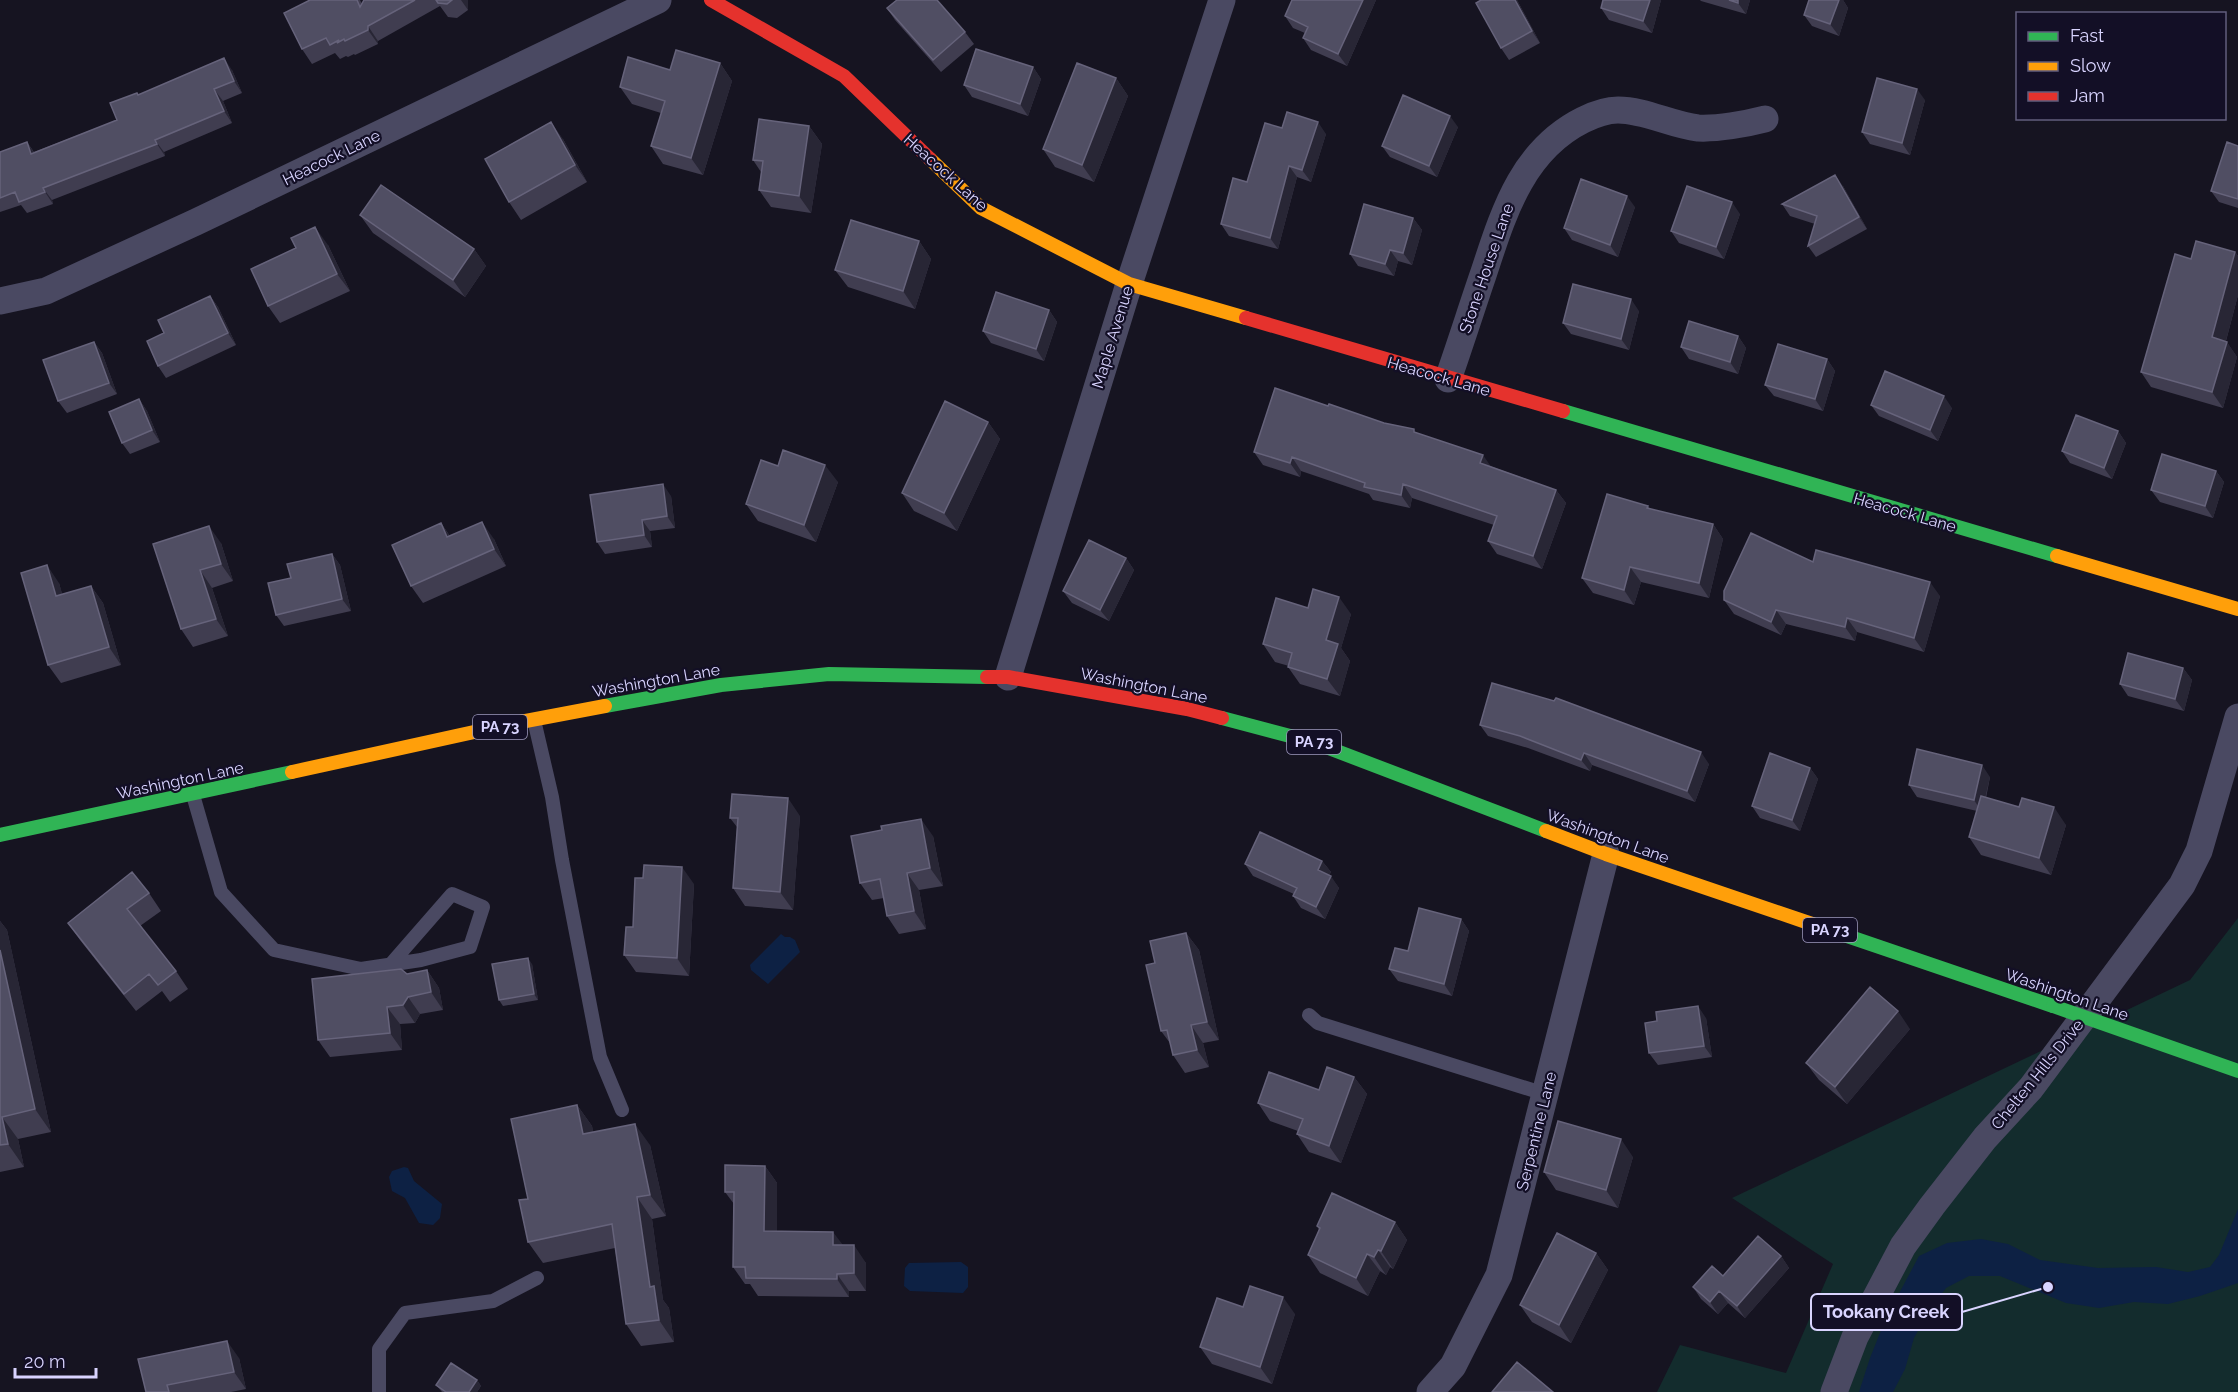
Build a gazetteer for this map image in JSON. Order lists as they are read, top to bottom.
{
  "streets": {
    "main road": ["Heacock Lane", "Washington Lane", "PA 73"],
    "street": [
      "Stone House Lane",
      "Maple Avenue",
      "Chelten Hills Drive",
      "Serpentine Lane"
    ]
  },
  "crossings": [
    ["Heacock Lane", "Stone House Lane"],
    ["Heacock Lane", "Maple Avenue"],
    ["Maple Avenue", "Washington Lane"],
    ["Washington Lane", "Serpentine Lane"]
  ],
  "places": ["Tookany Creek"],
  "legend": ["Fast", "Slow", "Jam"],
  "scale_bar": "20 m"
}
